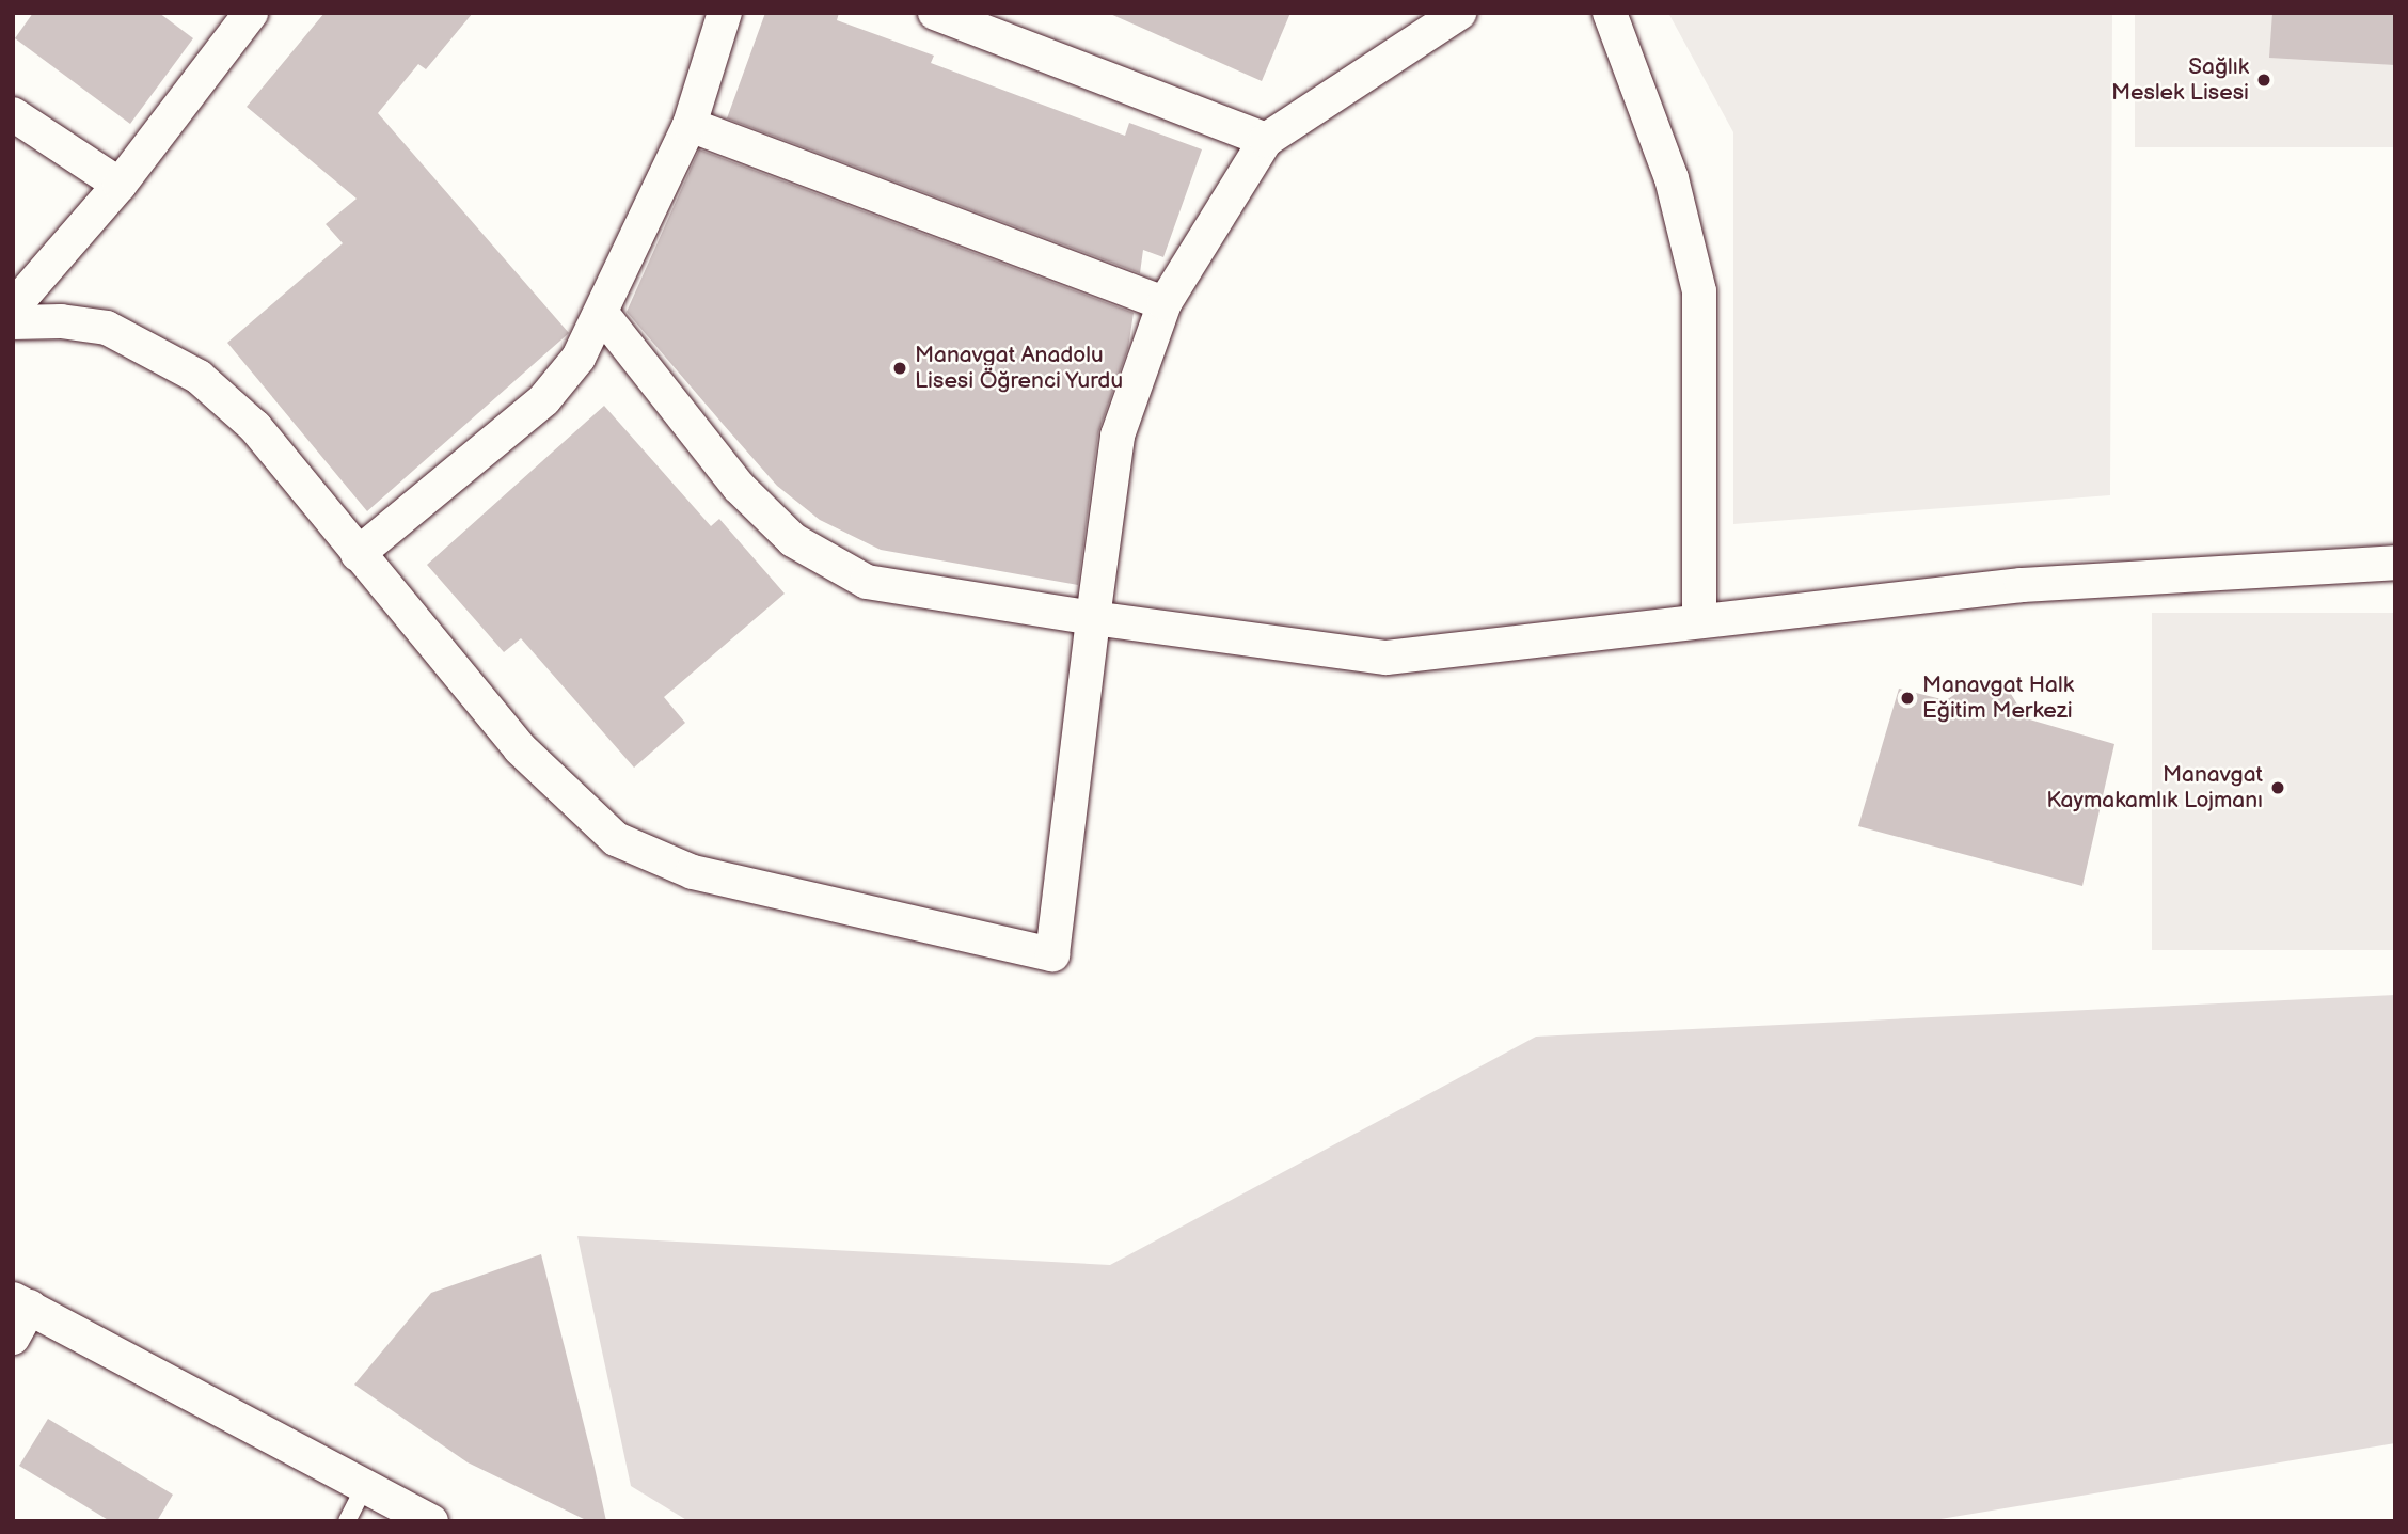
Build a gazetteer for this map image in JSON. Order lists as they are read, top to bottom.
{
  "places": [
    "Sağlık Meslek Lisesi",
    "Manavgat Anadolu Lisesi Öğrenci Yurdu",
    "Manavgat Halk Eğitim Merkezi",
    "Manavgat Kaymakamlık Lojmanı"
  ]
}
